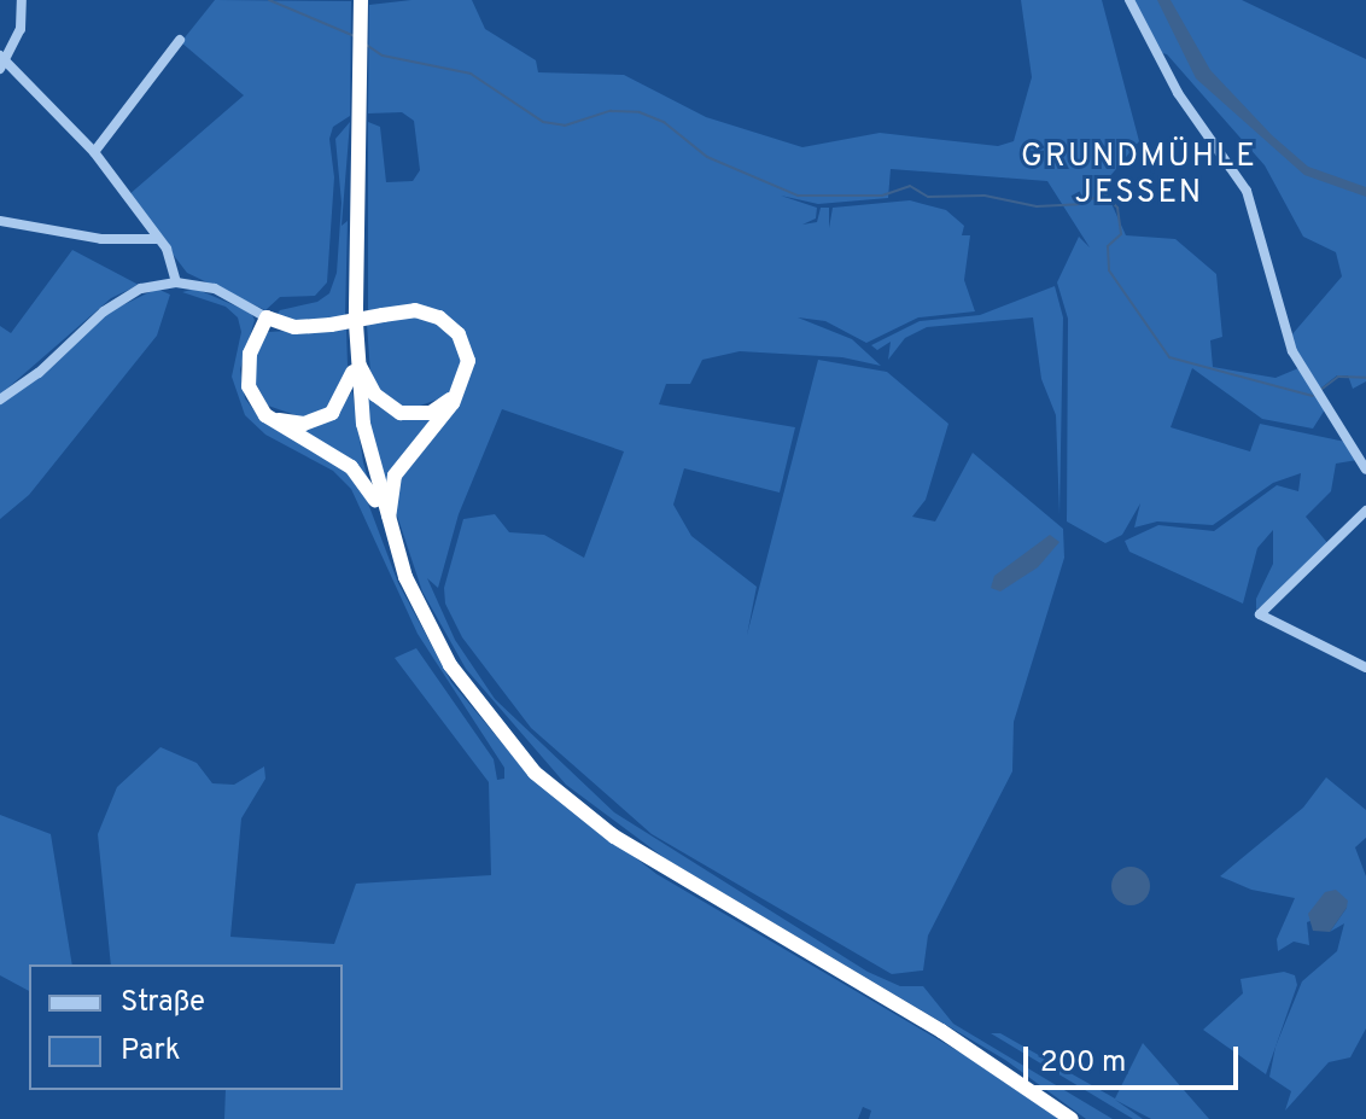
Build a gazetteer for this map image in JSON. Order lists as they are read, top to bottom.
{
  "districts": ["GRUNDMÜHLE JESSEN"],
  "legend": ["Straße", "Park"],
  "scale_bar": "200 m"
}
